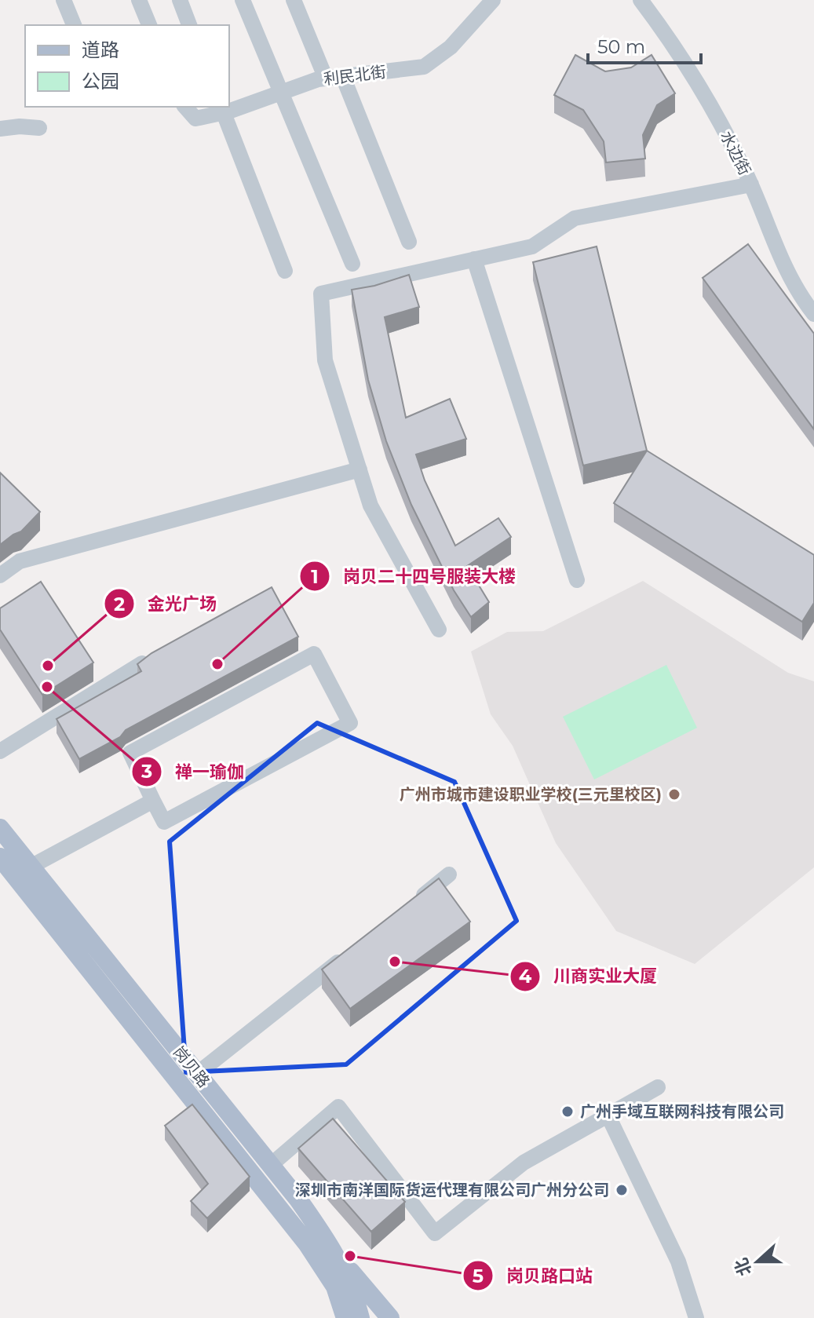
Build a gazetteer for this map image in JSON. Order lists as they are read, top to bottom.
{
  "streets": {
    "main road": ["岗贝路"],
    "street": ["利民北街", "水边街"]
  },
  "places": [
    "岗贝二十四号服装大楼",
    "金光广场",
    "禅一瑜伽",
    "广州市城市建设职业学校(三元里校区)",
    "川商实业大厦",
    "广州手域互联网科技有限公司",
    "深圳市南洋国际货运代理有限公司广州分公司",
    "岗贝路口站"
  ],
  "legend": ["道路", "公园"],
  "scale_bar": "50 m",
  "north": "left"
}
